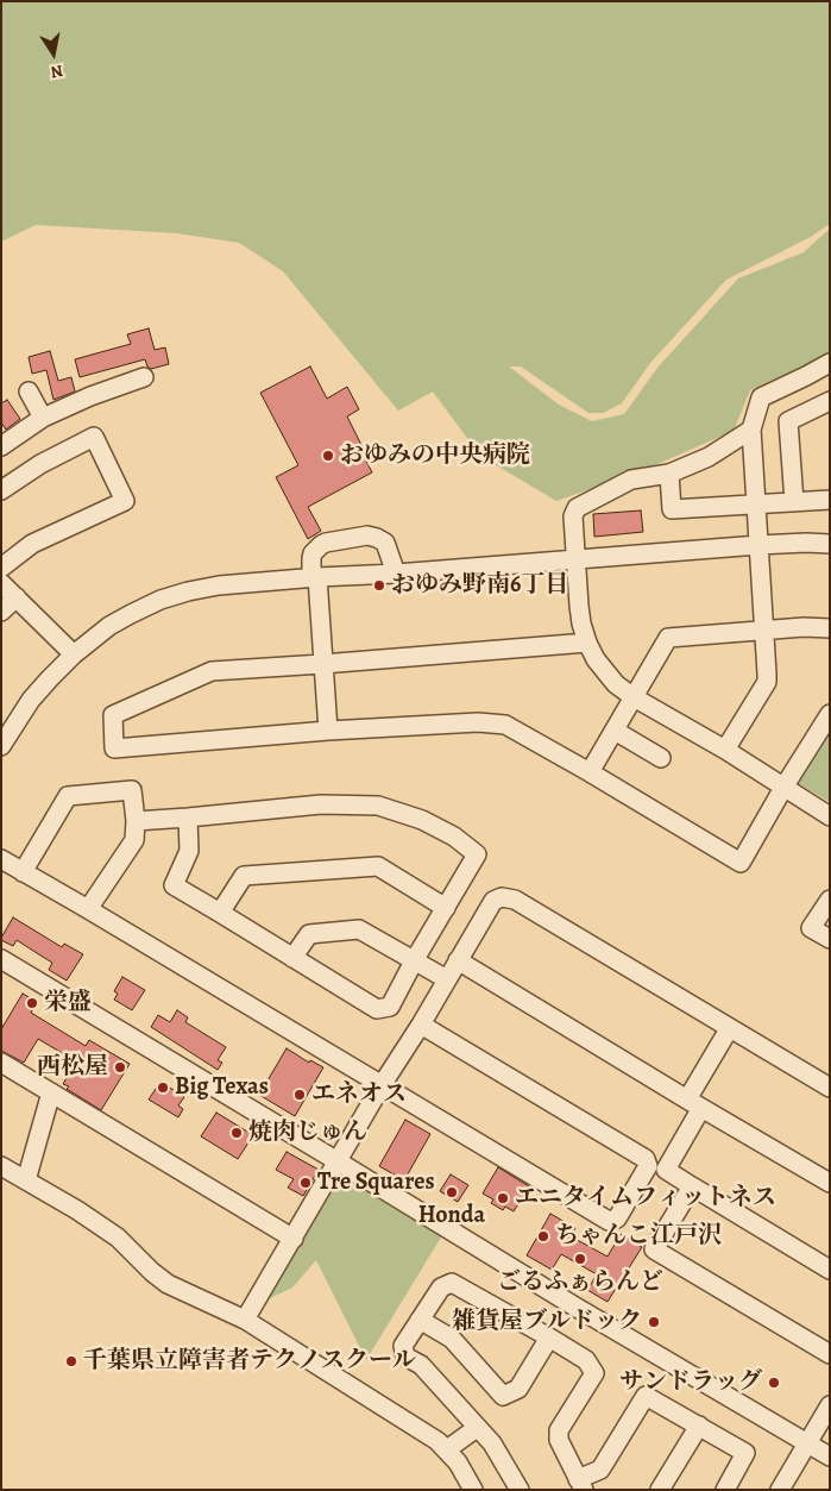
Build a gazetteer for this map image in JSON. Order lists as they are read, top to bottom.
{
  "places": [
    "おゆみの中央病院",
    "おゆみ野南6丁目",
    "栄盛",
    "西松屋",
    "Big Texas",
    "エネオス",
    "焼肉じゅん",
    "Tre Squares",
    "Honda",
    "エニタイムフィットネス",
    "ちゃんこ江戸沢",
    "ごるふぁらんど",
    "雑貨屋ブルドック",
    "千葉県立障害者テクノスクール",
    "サンドラッグ"
  ],
  "north": "bottom"
}
